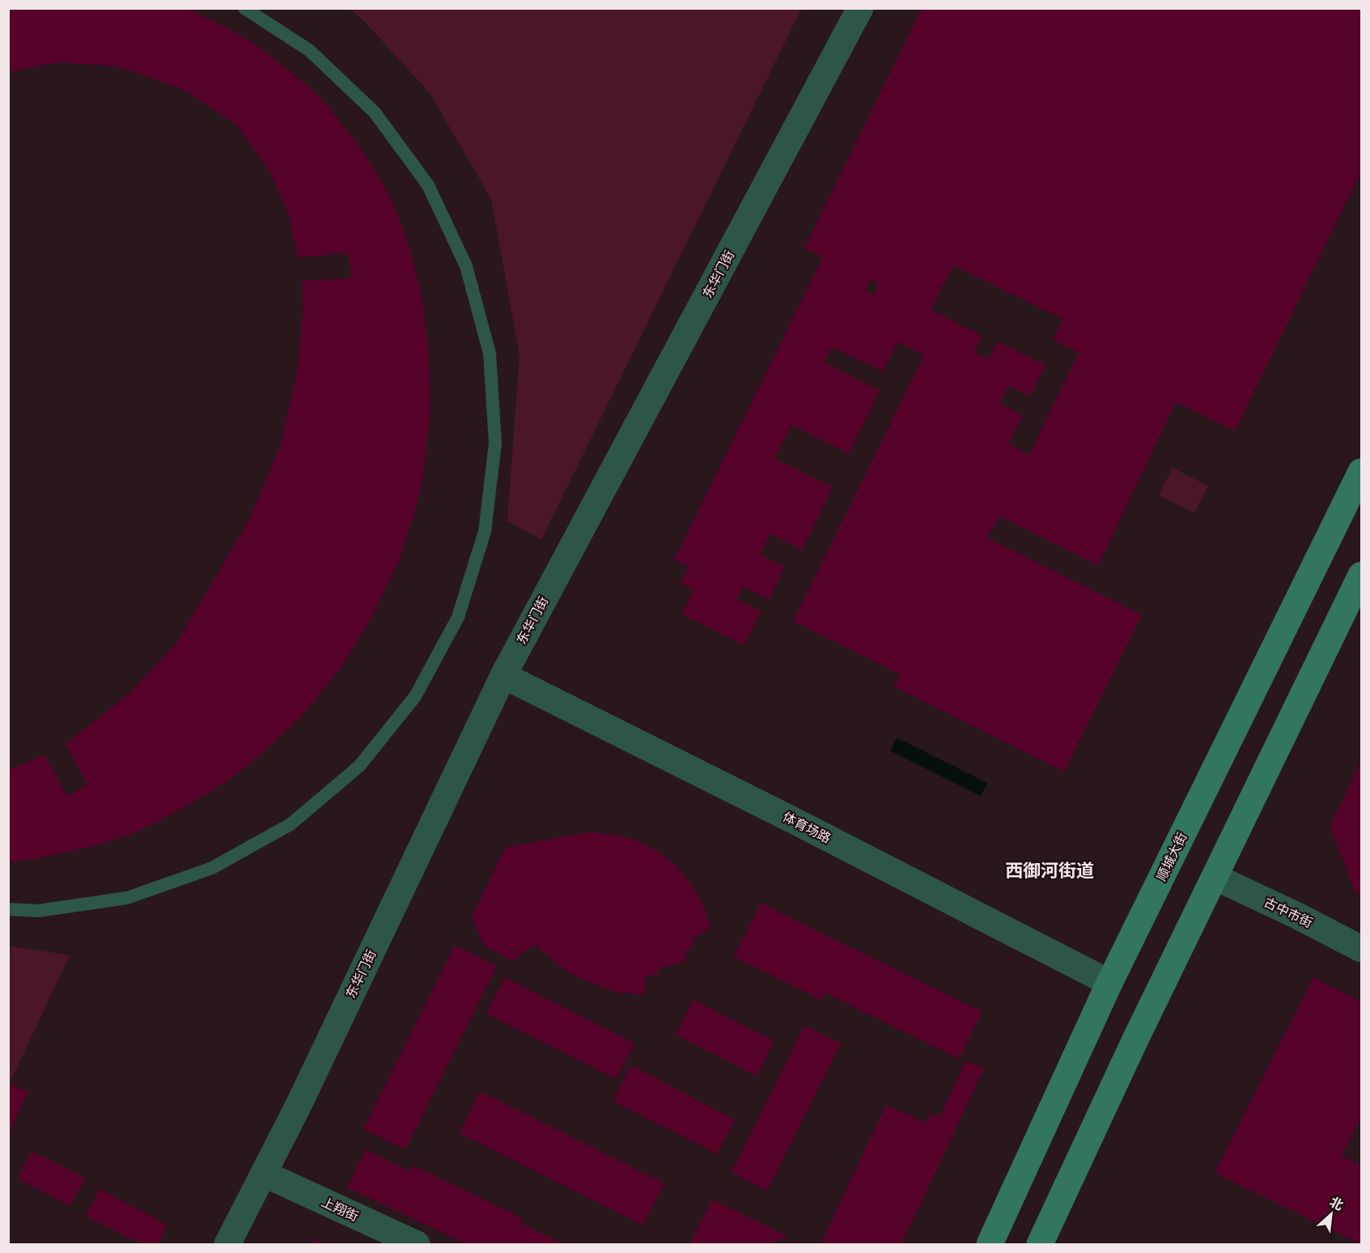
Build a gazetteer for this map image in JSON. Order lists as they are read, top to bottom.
{
  "streets": {
    "main road": ["顺城大街"],
    "street": [
      "东华门街",
      "体育场路",
      "古中市街",
      "上翔街"
    ]
  },
  "crossings": [
    ["东华门街", "体育场路"],
    ["东华门街", "上翔街"],
    ["体育场路", "顺城大街"]
  ],
  "districts": ["西御河街道"],
  "north": "top right"
}
